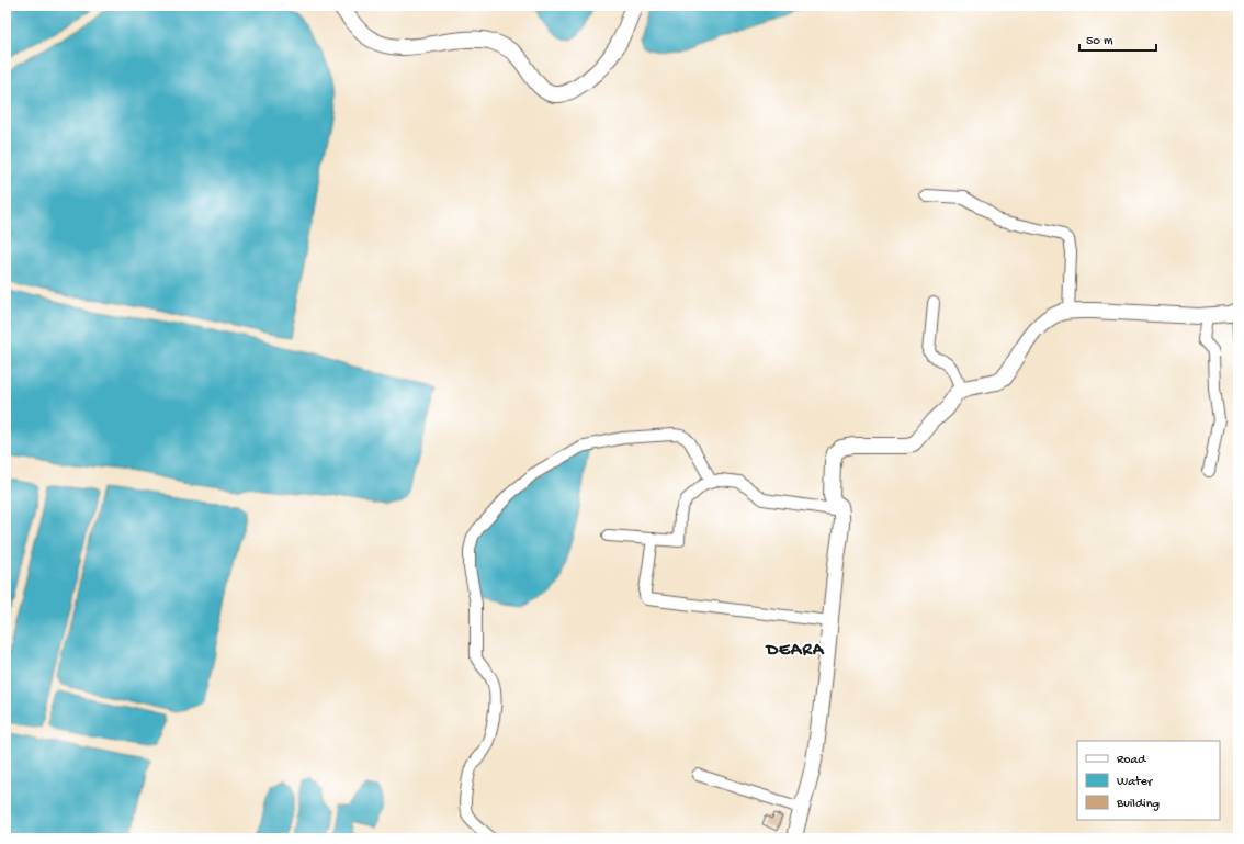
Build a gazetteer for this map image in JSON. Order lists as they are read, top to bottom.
{
  "districts": ["DEARA"],
  "legend": ["Road", "Water", "Building"],
  "scale_bar": "50 m"
}
